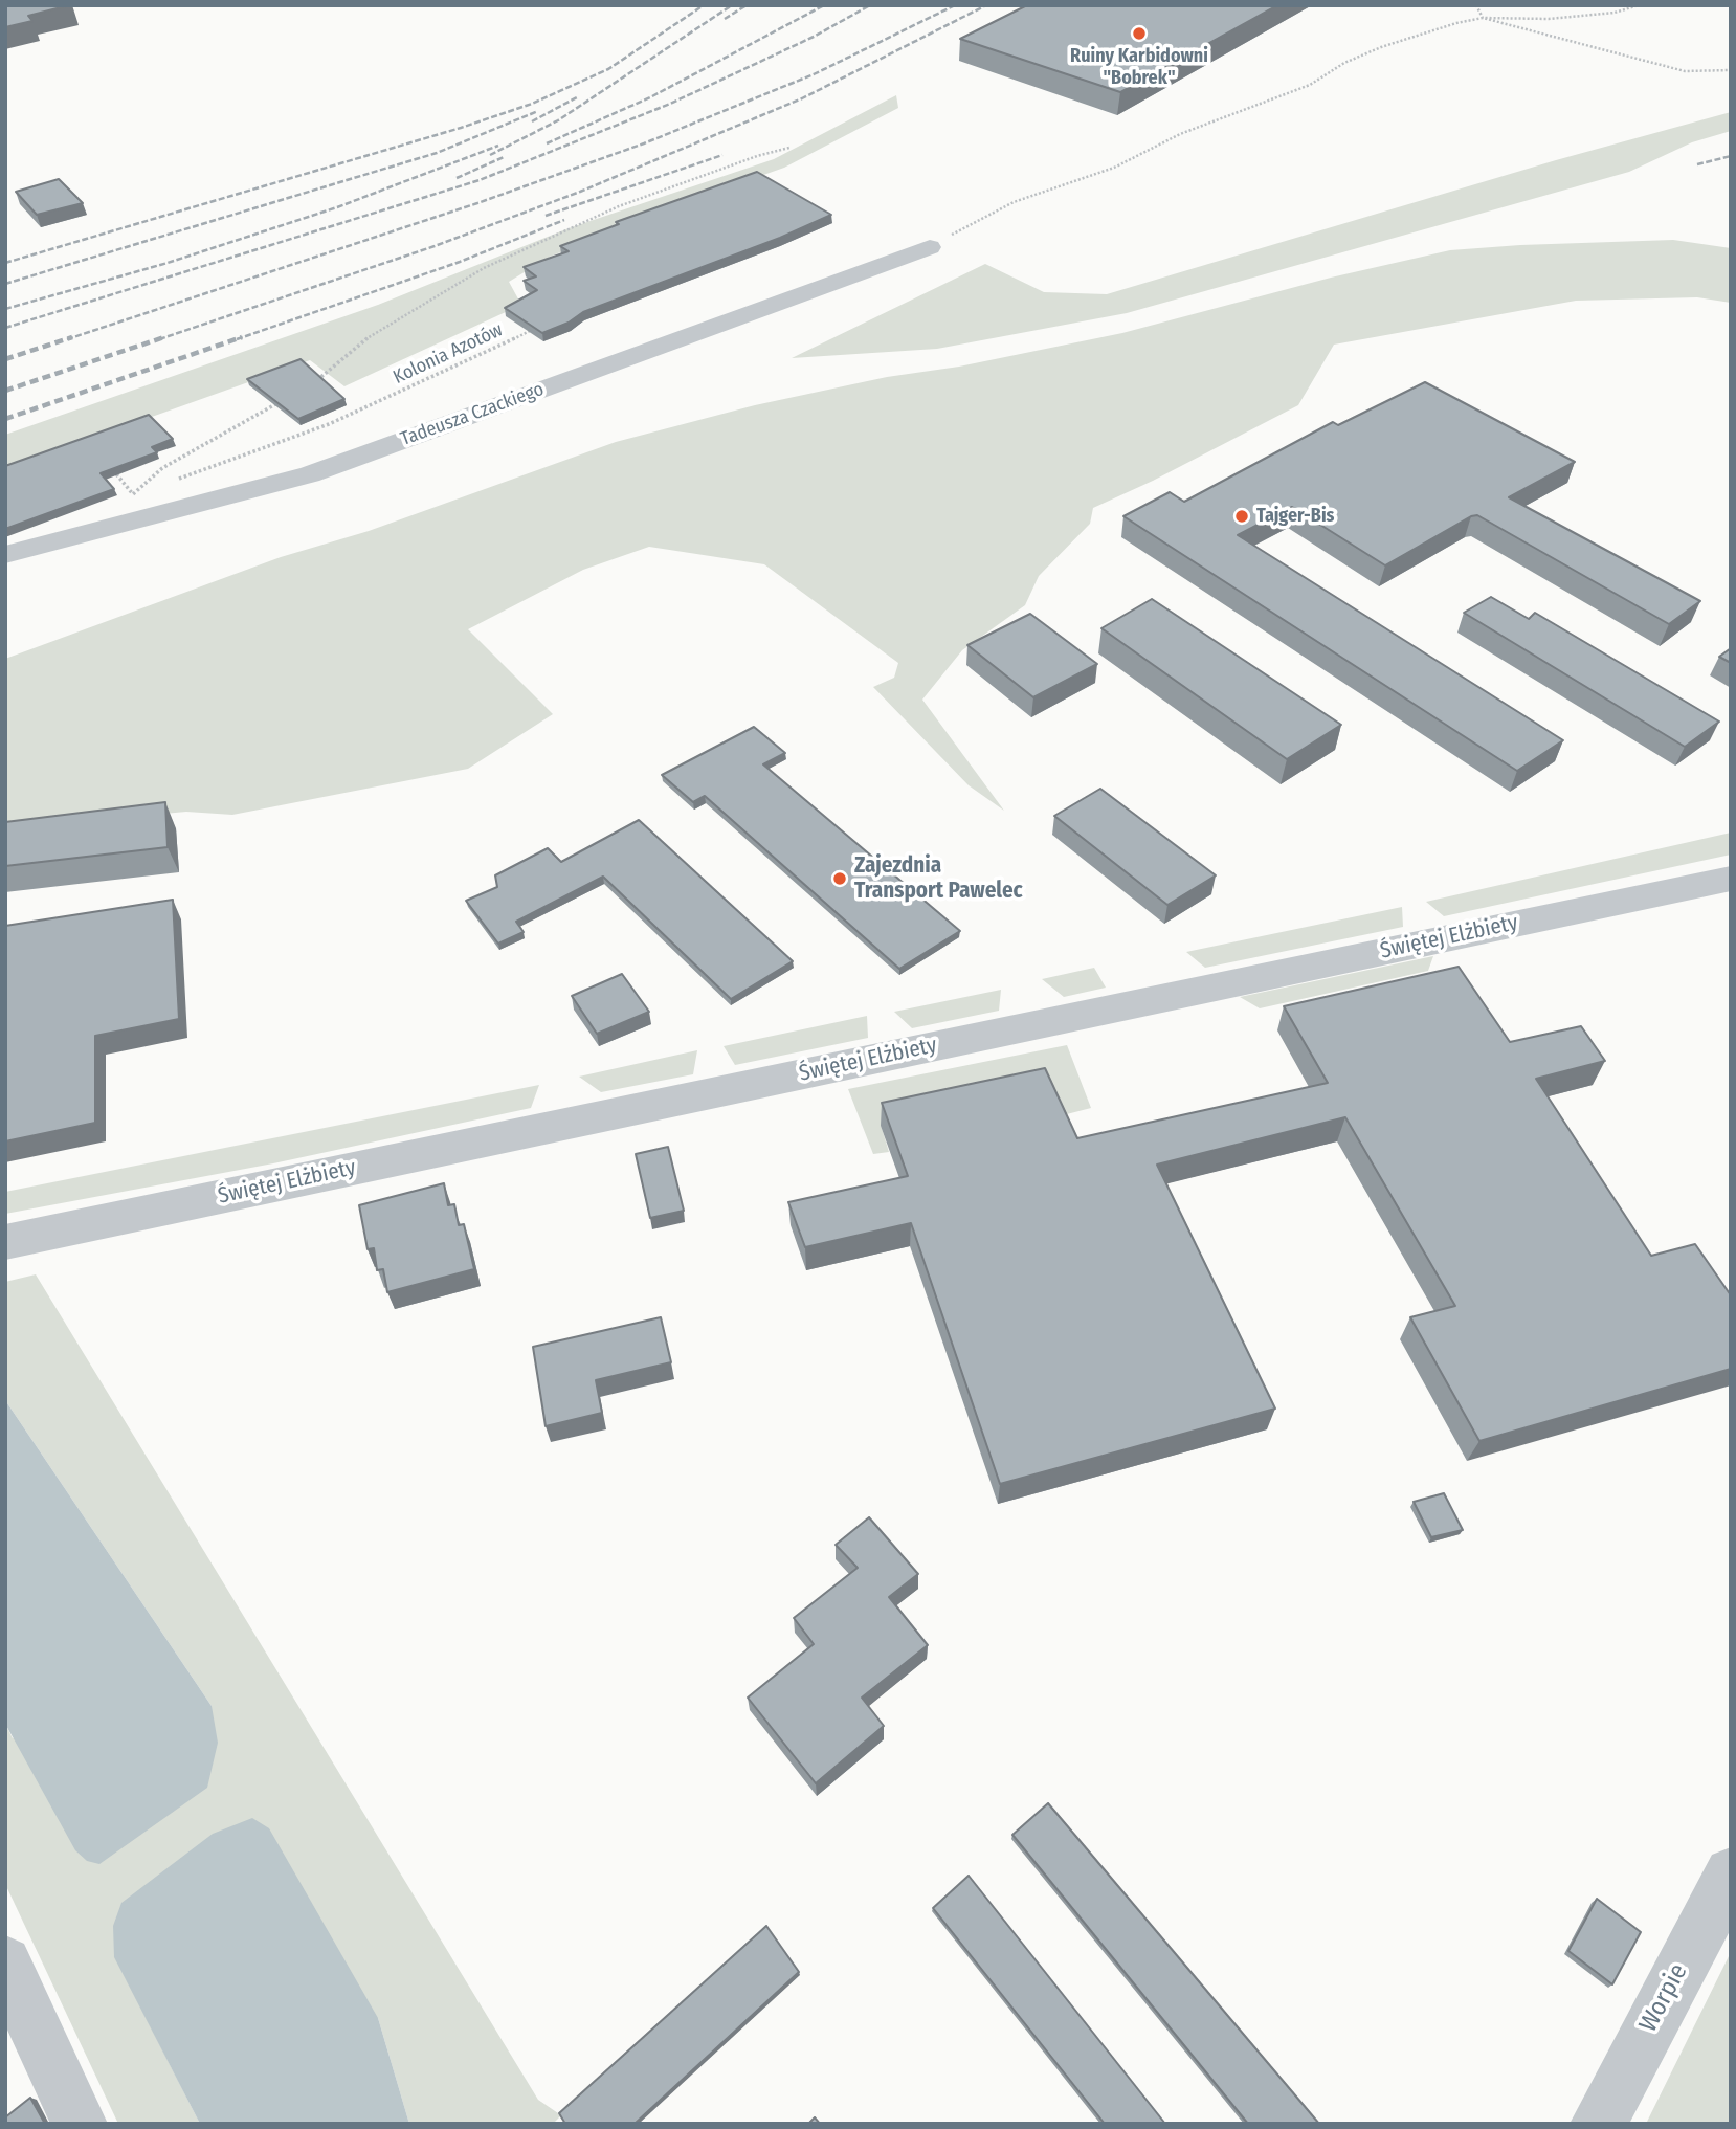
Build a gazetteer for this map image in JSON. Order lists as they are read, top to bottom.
{
  "streets": {
    "street": ["Tadeusza Czackiego", "Świętej Elżbiety", "Worpie"],
    "path": ["Kolonia Azotów"]
  },
  "places": ["Ruiny Karbidowni \"Bobrek\"", "Tajger-Bis", "Zajezdnia Transport Pawelec"]
}
